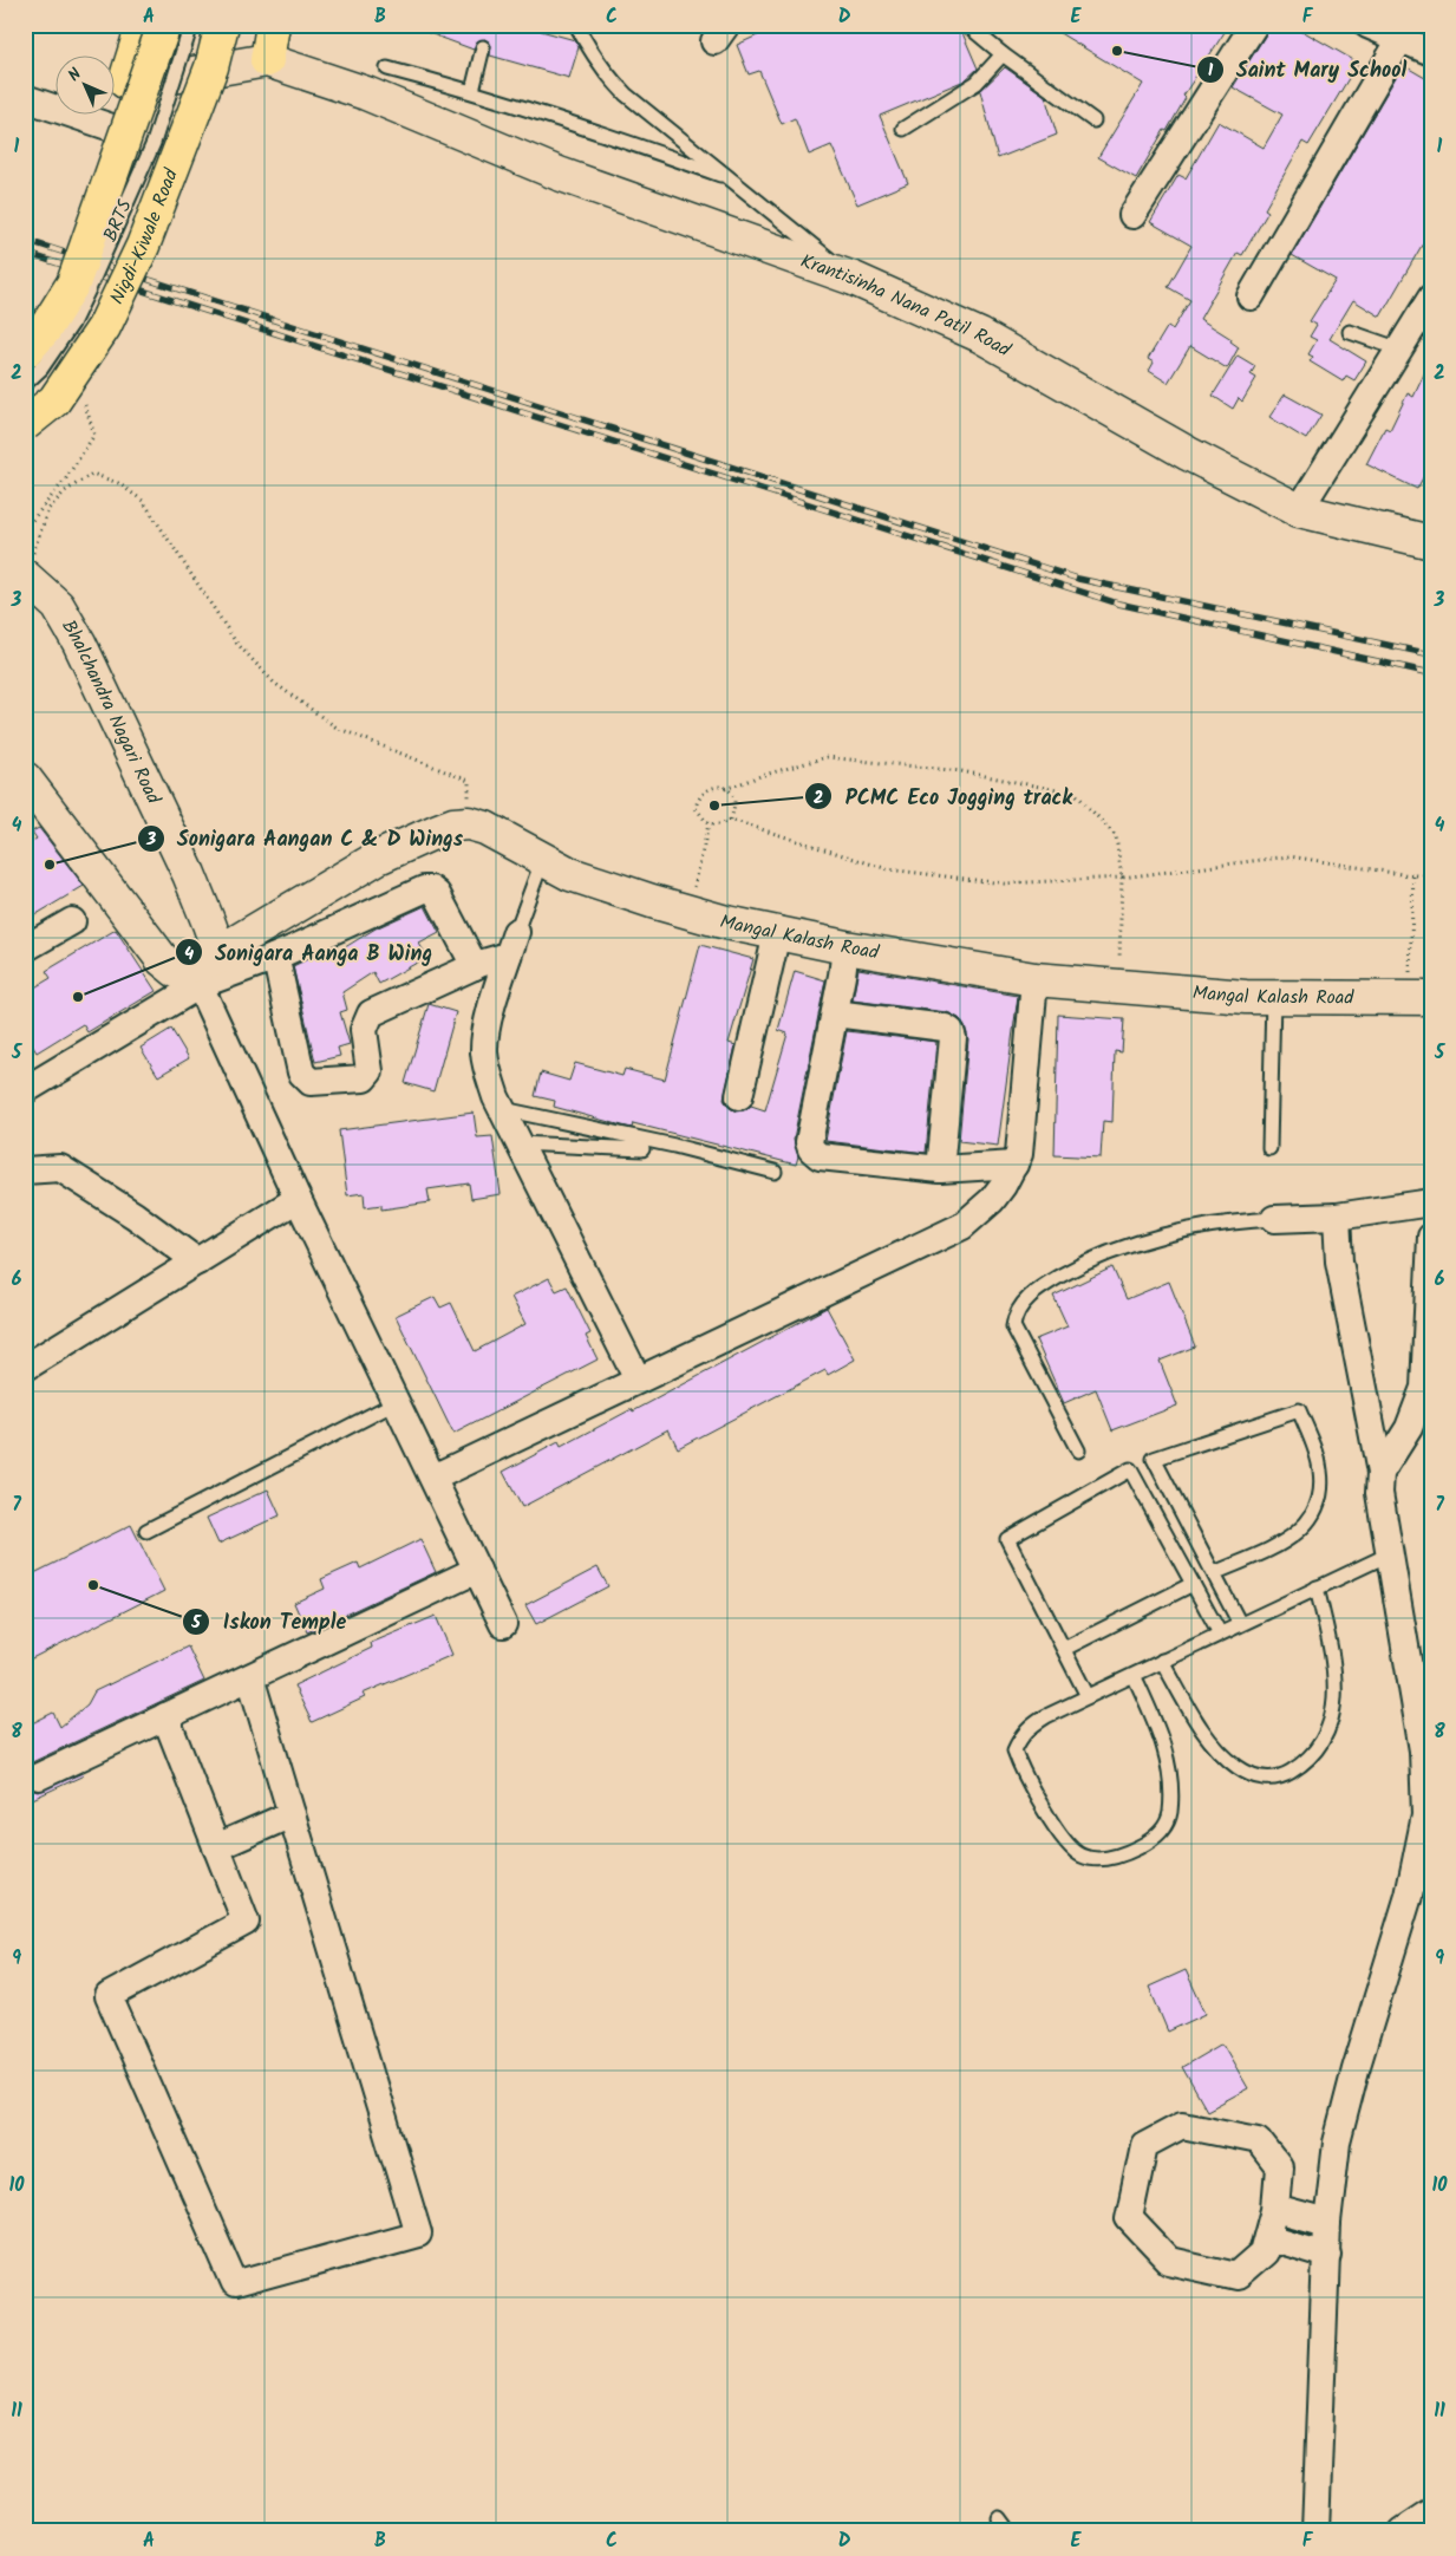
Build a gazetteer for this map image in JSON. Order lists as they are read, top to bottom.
{
  "streets": {
    "main road": ["Nigdi-Kiwale Road"],
    "street": ["Krantisinha Nana Patil Road", "Bhalchandra Nagari Road", "Mangal Kalash Road"],
    "lane": ["BRTS"]
  },
  "places": [
    "Saint Mary School",
    "PCMC Eco Jogging track",
    "Sonigara Aangan C & D Wings",
    "Sonigara Aanga B Wing",
    "Iskon Temple"
  ],
  "north": "top left",
  "grid": {
    "columns": [
      "A",
      "B",
      "C",
      "D",
      "E",
      "F"
    ],
    "rows": [
      "1",
      "2",
      "3",
      "4",
      "5",
      "6",
      "7",
      "8",
      "9",
      "10",
      "11"
    ]
  }
}
